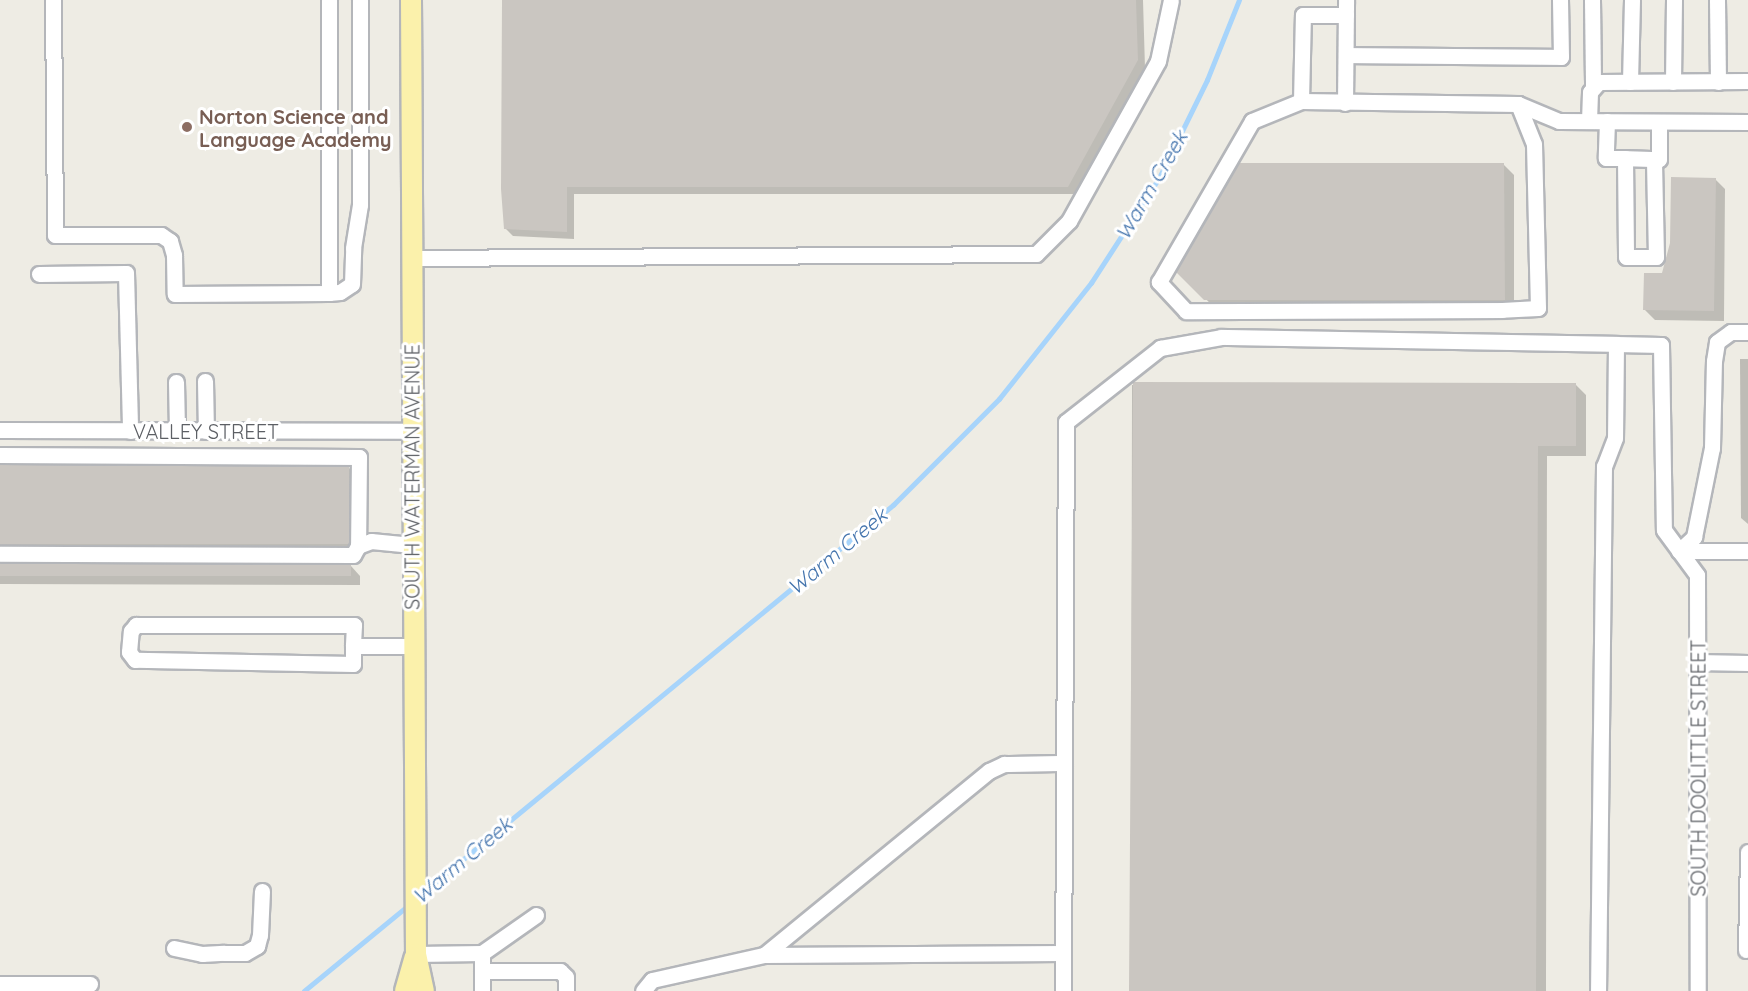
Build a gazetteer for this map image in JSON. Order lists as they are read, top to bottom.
{
  "streets": {
    "main road": ["SOUTH WATERMAN AVENUE"],
    "street": ["VALLEY STREET", "SOUTH DOOLITTLE STREET"]
  },
  "crossings": [
    ["VALLEY STREET", "SOUTH WATERMAN AVENUE"]
  ],
  "water": ["Warm Creek"],
  "places": ["Norton Science and Language Academy"]
}
